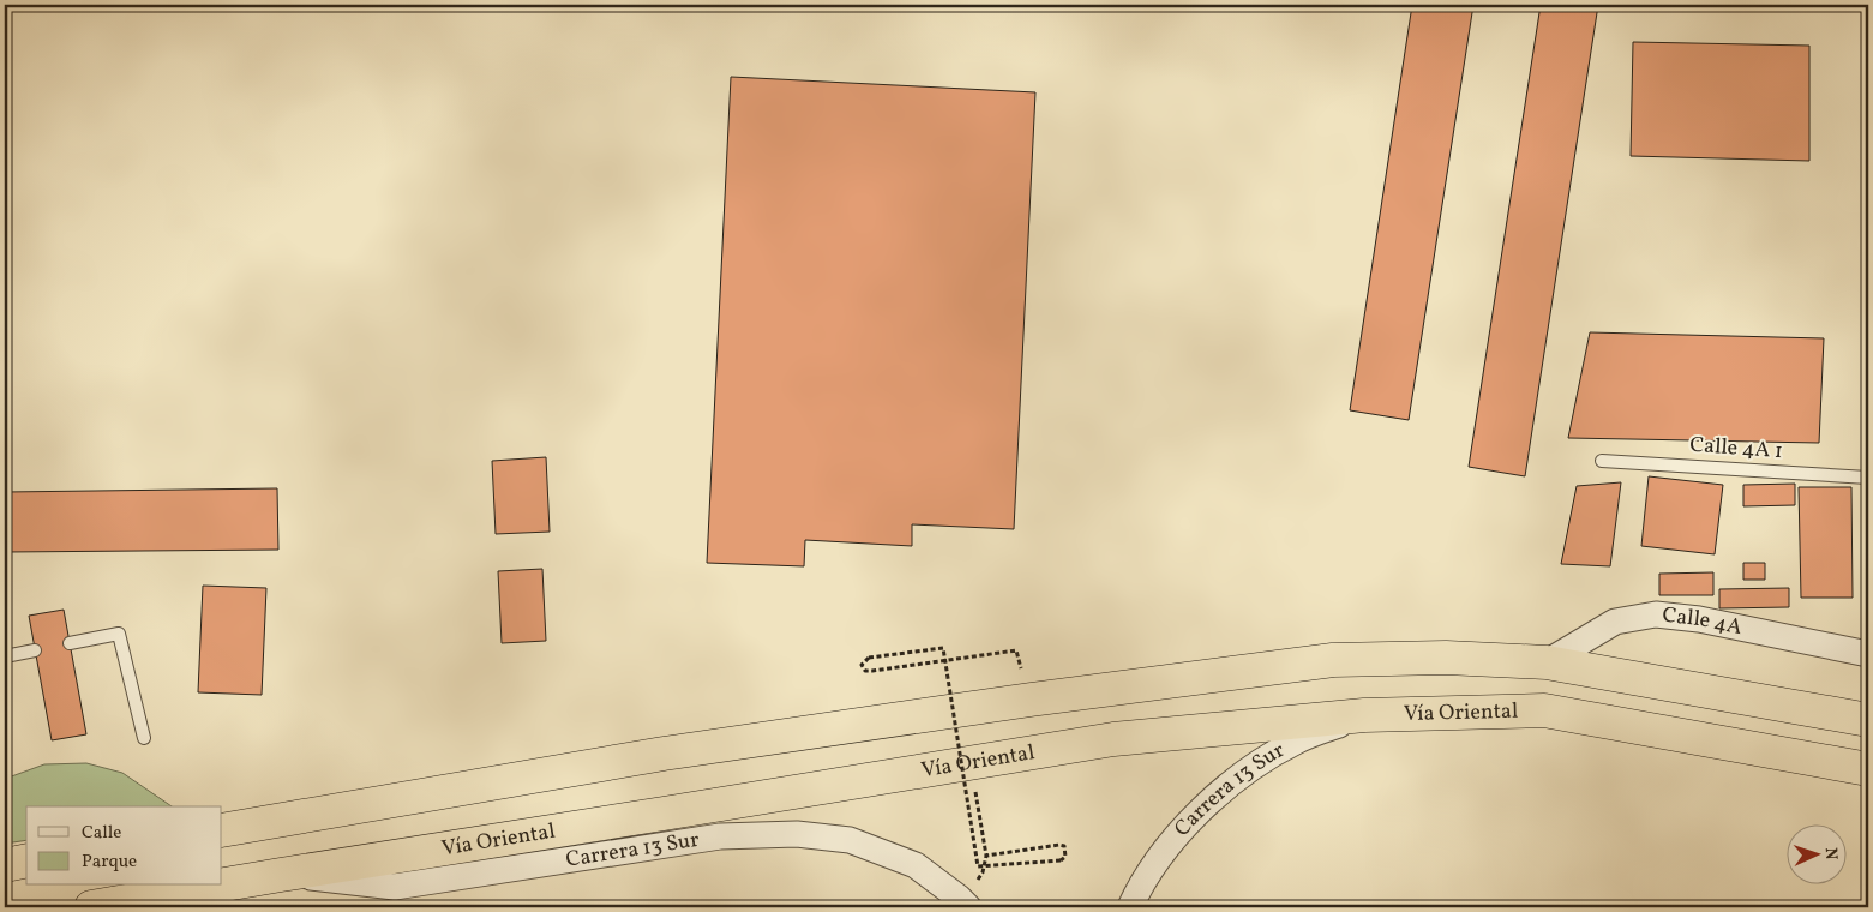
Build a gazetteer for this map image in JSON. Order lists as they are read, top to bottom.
{
  "streets": {
    "highway": ["Vía Oriental"],
    "street": ["Calle 4A", "Carrera 13 Sur"],
    "lane": ["Calle 4A 1"]
  },
  "crossings": [
    ["Vía Oriental", "Carrera 13 Sur"]
  ],
  "legend": ["Calle", "Parque"],
  "north": "right"
}
